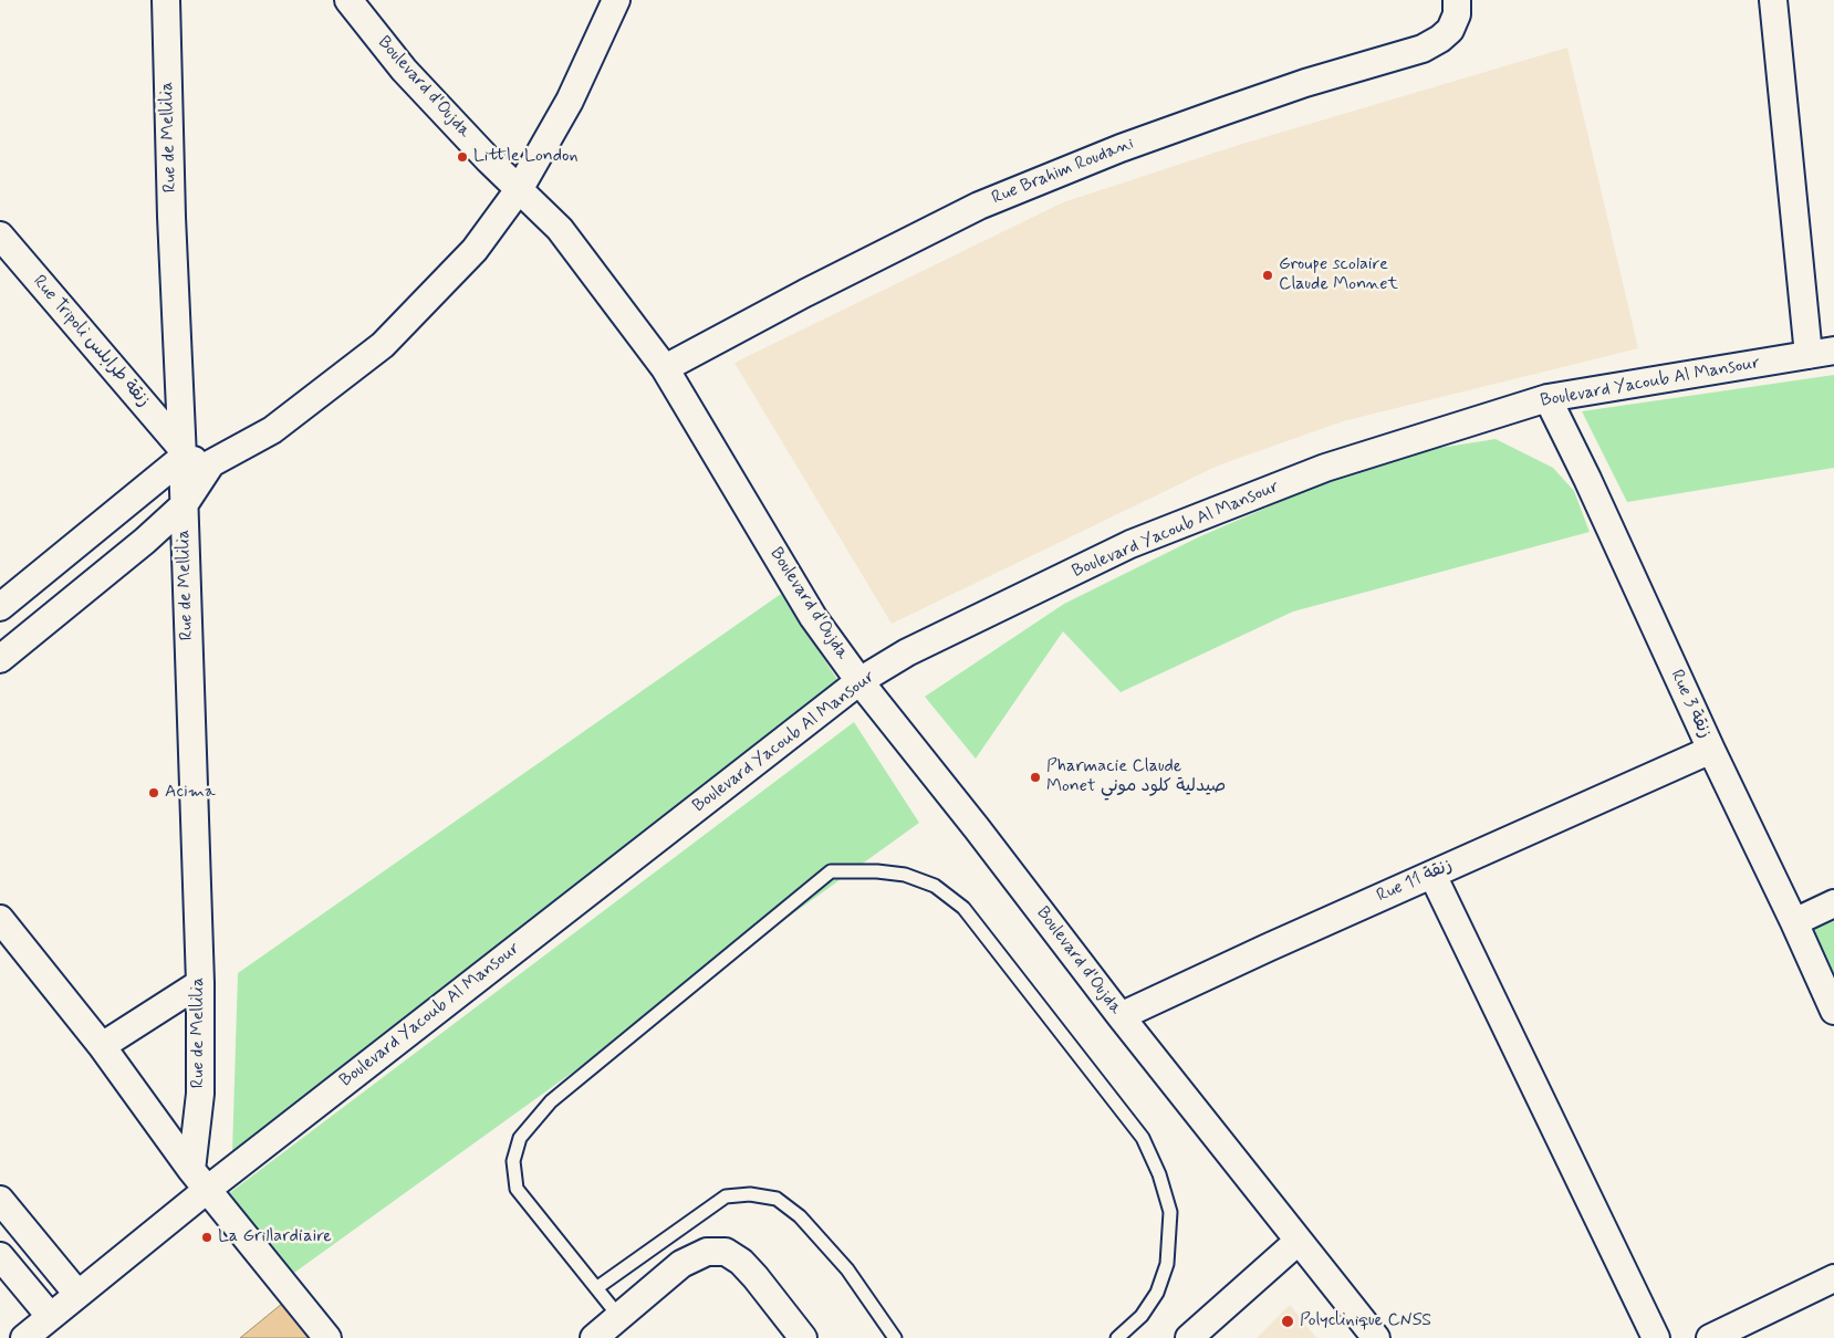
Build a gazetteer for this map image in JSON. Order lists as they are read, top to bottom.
{
  "streets": {
    "street": [
      "Boulevard d'Oujda",
      "Rue de Mellilia",
      "Rue Brahim Roudani",
      "Rue Tripoli زنقة طرابلس",
      "Boulevard Yacoub Al Mansour",
      "Rue 3 زنقة",
      "Rue 11 زنقة"
    ]
  },
  "crossings": [
    ["Boulevard d'Oujda", "Rue Brahim Roudani"],
    ["Boulevard d'Oujda", "Boulevard Yacoub Al Mansour"],
    ["Boulevard d'Oujda", "Rue 11 زنقة"],
    ["Rue de Mellilia", "Rue Tripoli زنقة طرابلس"],
    ["Rue de Mellilia", "Boulevard Yacoub Al Mansour"],
    ["Boulevard Yacoub Al Mansour", "Rue 3 زنقة"],
    ["Rue 3 زنقة", "Rue 11 زنقة"]
  ],
  "places": [
    "Little London",
    "Groupe scolaire Claude Monnet",
    "Pharmacie Claude Monet صيدلية كلود موني",
    "Acima",
    "La Grillardiaire",
    "Polyclinique CNSS"
  ]
}
